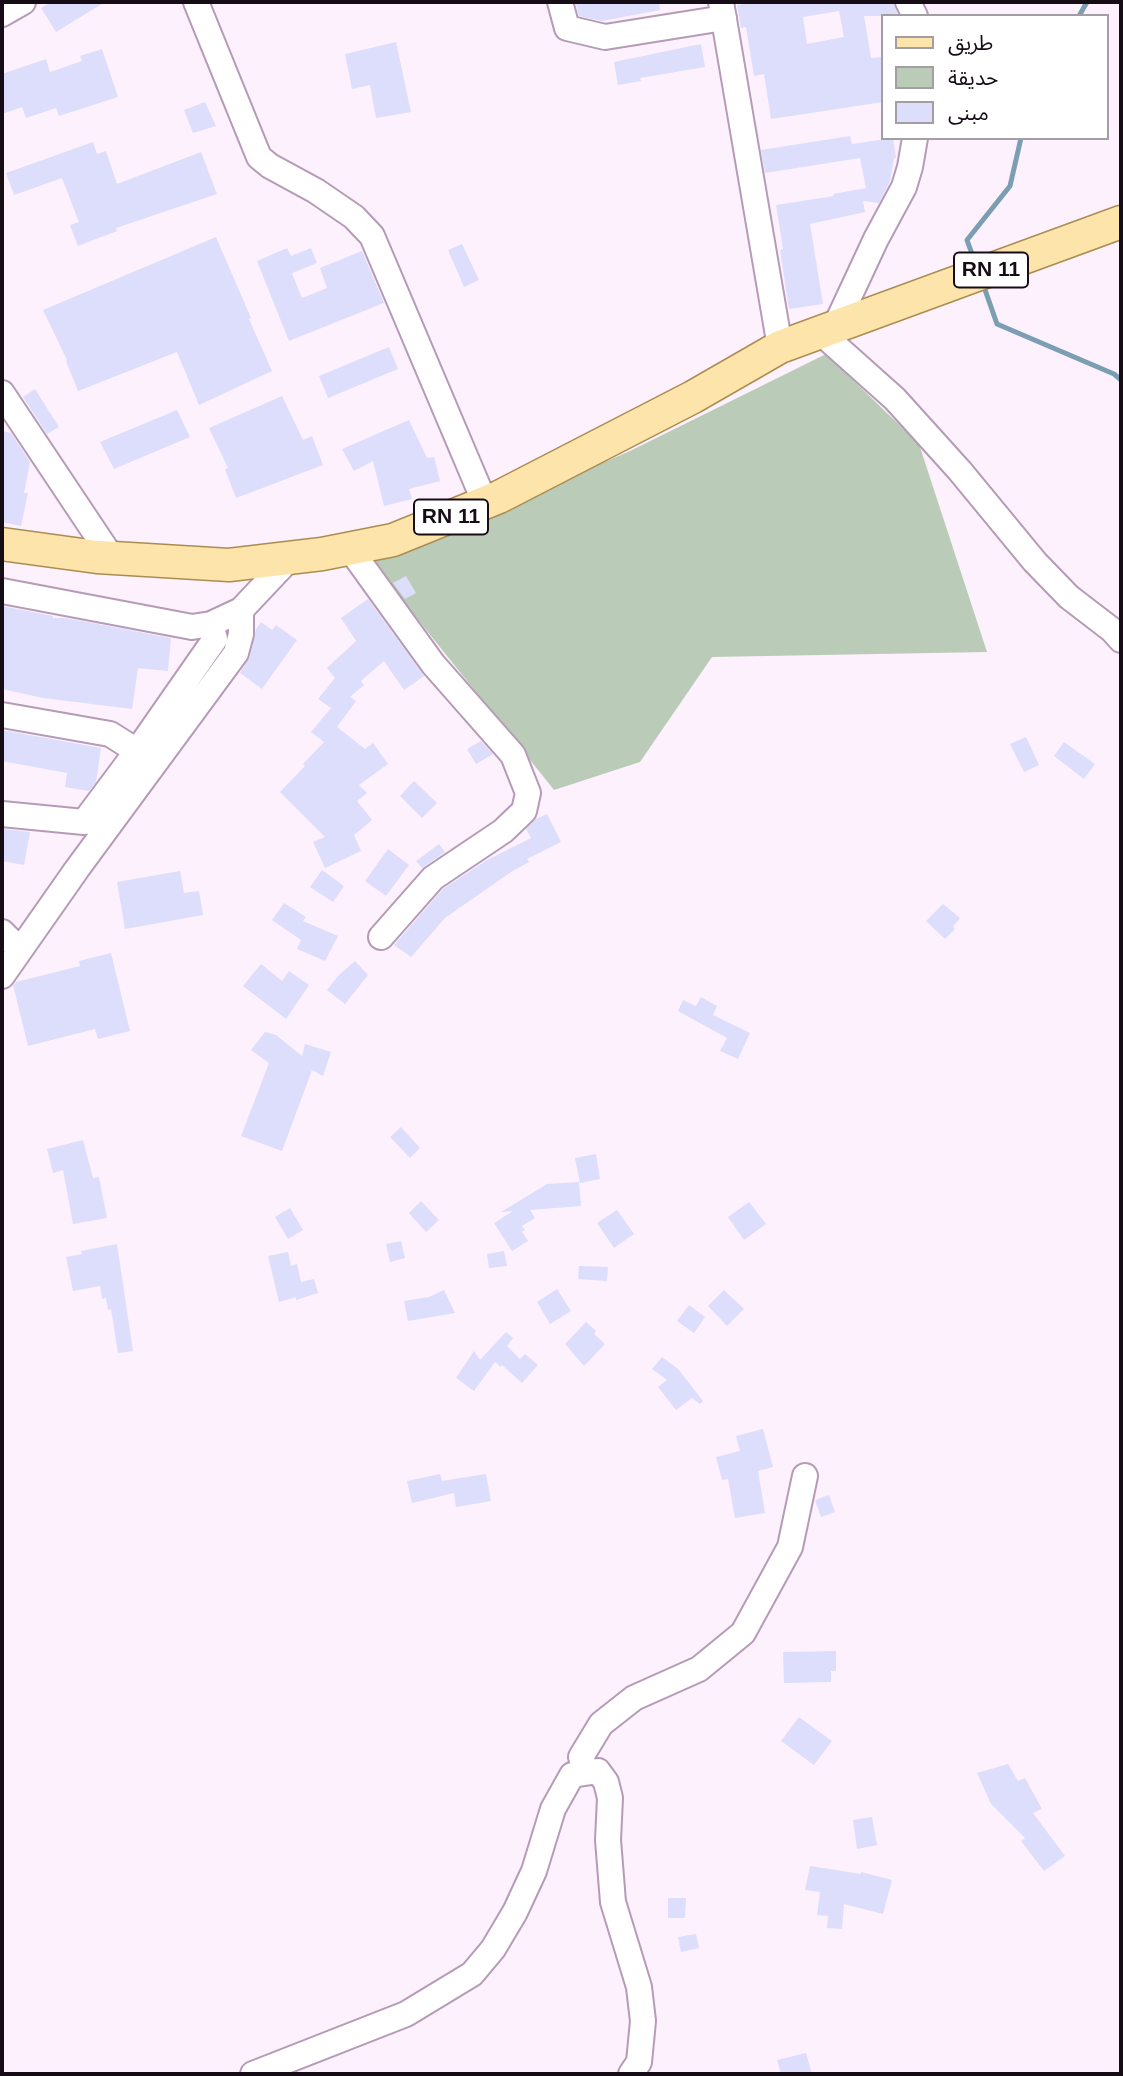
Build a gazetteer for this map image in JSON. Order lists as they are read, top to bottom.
{
  "streets": {
    "main road": ["RN 11"]
  },
  "legend": ["طريق", "حديقة", "مبنى"]
}
